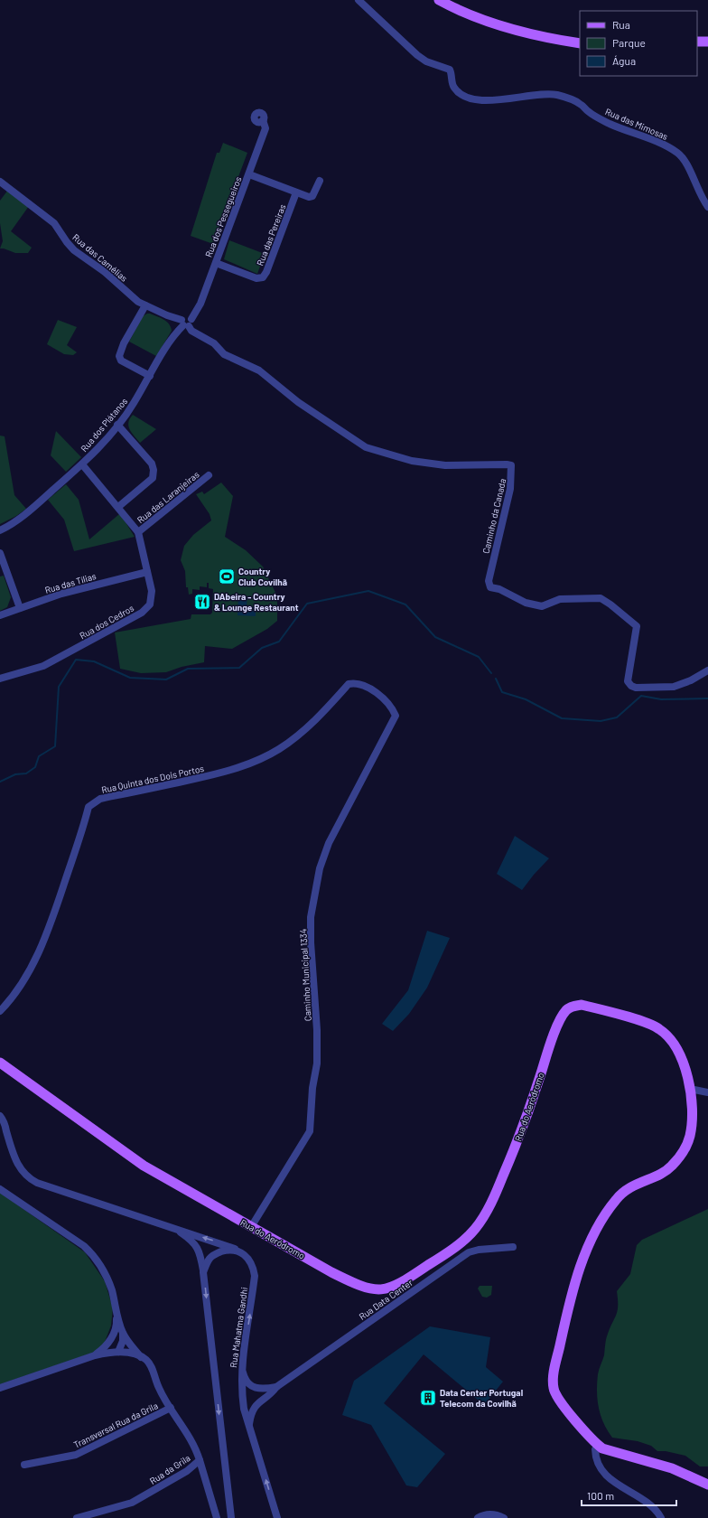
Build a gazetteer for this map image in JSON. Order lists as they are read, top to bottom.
{
  "streets": {
    "main road": ["Rua do Aeródromo"],
    "street": [
      "Rua das Mimosas",
      "Rua dos Pessegueiros",
      "Rua das Pereiras",
      "Rua das Camélias",
      "Rua dos Plátanos",
      "Rua das Laranjeiras",
      "Caminho da Canada",
      "Rua das Tílias",
      "Rua dos Cedros",
      "Rua Quinta dos Dois Portos",
      "Caminho Municipal 1334",
      "Rua Data Center",
      "Rua Mahatma Gandhi",
      "Transversal Rua da Grila",
      "Rua da Grila"
    ]
  },
  "crossings": [
    ["Rua dos Pessegueiros", "Rua das Pereiras"],
    ["Rua dos Pessegueiros", "Rua das Camélias"],
    ["Rua dos Pessegueiros", "Rua dos Plátanos"],
    ["Rua dos Pessegueiros", "Caminho da Canada"],
    ["Rua das Camélias", "Rua dos Plátanos"],
    ["Rua das Camélias", "Caminho da Canada"],
    ["Rua dos Plátanos", "Caminho da Canada"],
    ["Rua dos Plátanos", "Rua dos Cedros"],
    ["Rua das Laranjeiras", "Rua dos Cedros"],
    ["Rua das Tílias", "Rua dos Cedros"],
    ["Rua Quinta dos Dois Portos", "Caminho Municipal 1334"],
    ["Caminho Municipal 1334", "Rua do Aeródromo"],
    ["Rua Data Center", "Rua Mahatma Gandhi"],
    ["Transversal Rua da Grila", "Rua da Grila"]
  ],
  "places": {
    "sports": ["Country Club Covilhã"],
    "restaurant": ["DAbeira - Country & Lounge Restaurant"],
    "building": ["Data Center Portugal Telecom da Covilhã"]
  },
  "legend": ["Rua", "Parque", "Água"],
  "scale_bar": "100 m"
}
